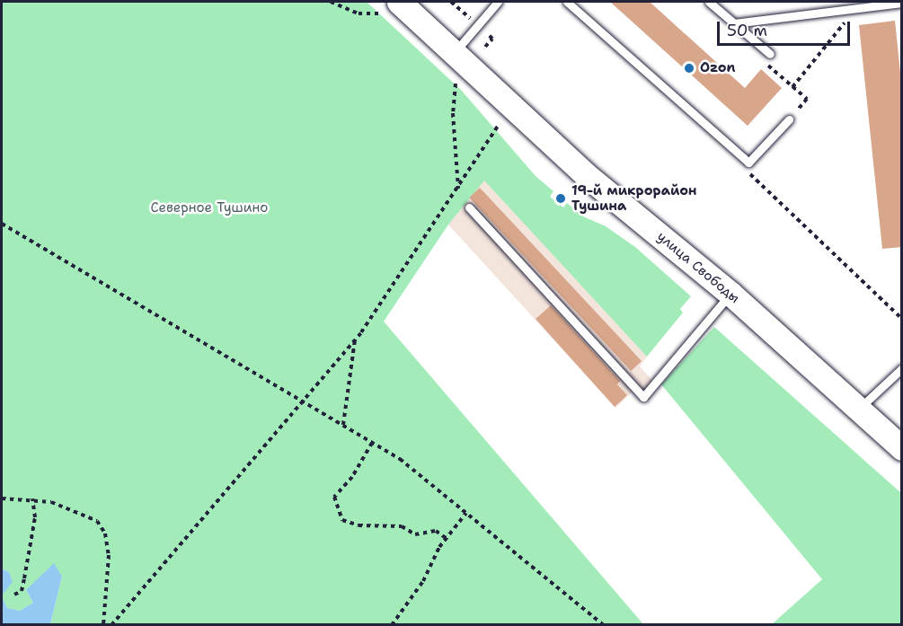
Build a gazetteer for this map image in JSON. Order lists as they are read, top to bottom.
{
  "streets": {
    "main road": ["улица Свободы"]
  },
  "parks": ["Северное Тушино"],
  "places": ["Ozon", "19-й микрорайон Тушина"],
  "scale_bar": "50 m"
}
